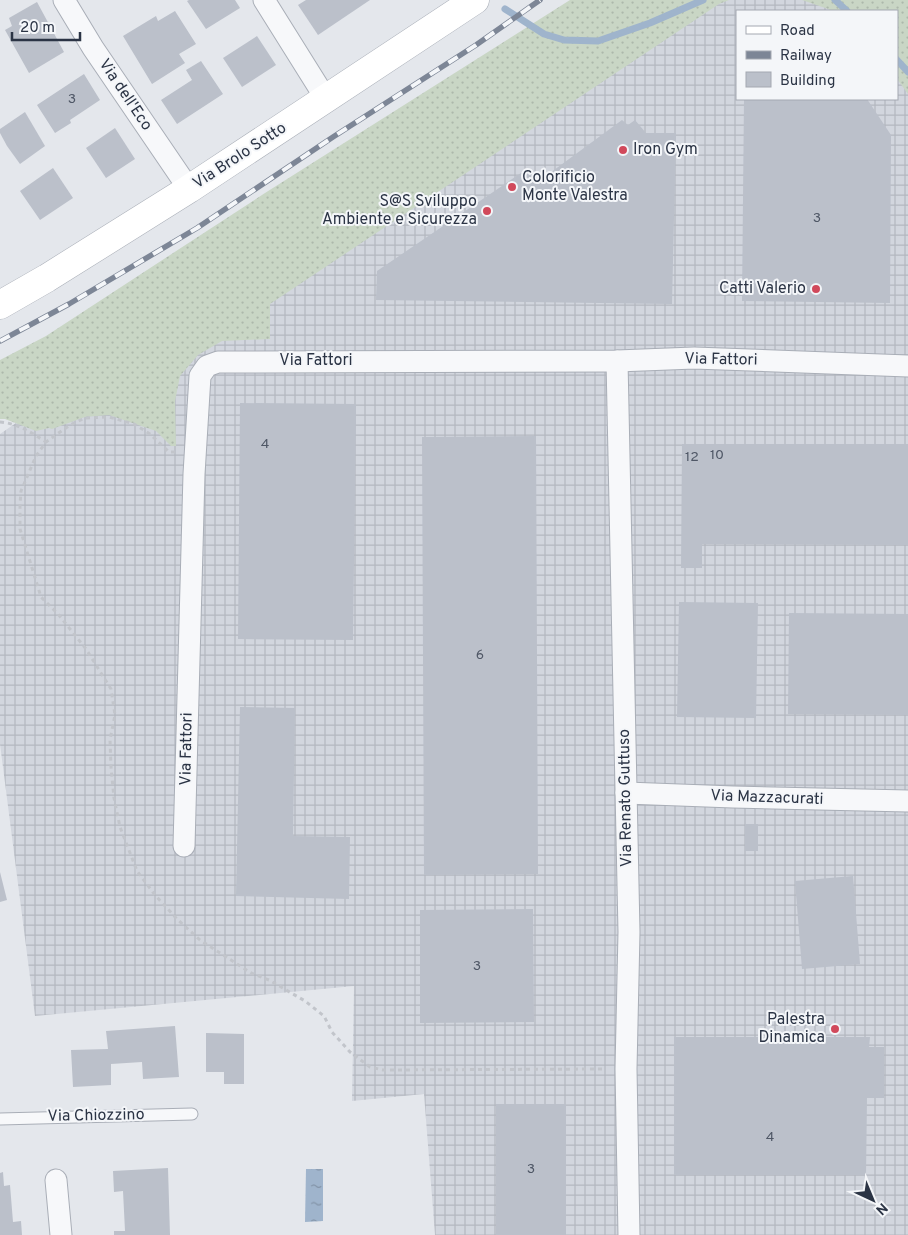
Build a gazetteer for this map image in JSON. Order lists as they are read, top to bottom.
{
  "streets": {
    "main road": ["Via Brolo Sotto"],
    "street": [
      "Via dell'Eco",
      "Via Fattori",
      "Via Renato Guttuso",
      "Via Mazzacurati"
    ],
    "lane": ["Via Chiozzino"]
  },
  "crossings": [
    ["Via dell'Eco", "Via Brolo Sotto"],
    ["Via Fattori", "Via Renato Guttuso"],
    ["Via Renato Guttuso", "Via Mazzacurati"]
  ],
  "places": [
    "Iron Gym",
    "Colorificio Monte Valestra",
    "S@S Sviluppo Ambiente e Sicurezza",
    "Catti Valerio",
    "Palestra Dinamica"
  ],
  "house_numbers": [
    "3",
    "3",
    "4",
    "10",
    "12",
    "6",
    "3",
    "4",
    "3"
  ],
  "legend": ["Road", "Railway", "Building"],
  "scale_bar": "20 m",
  "north": "bottom right"
}
